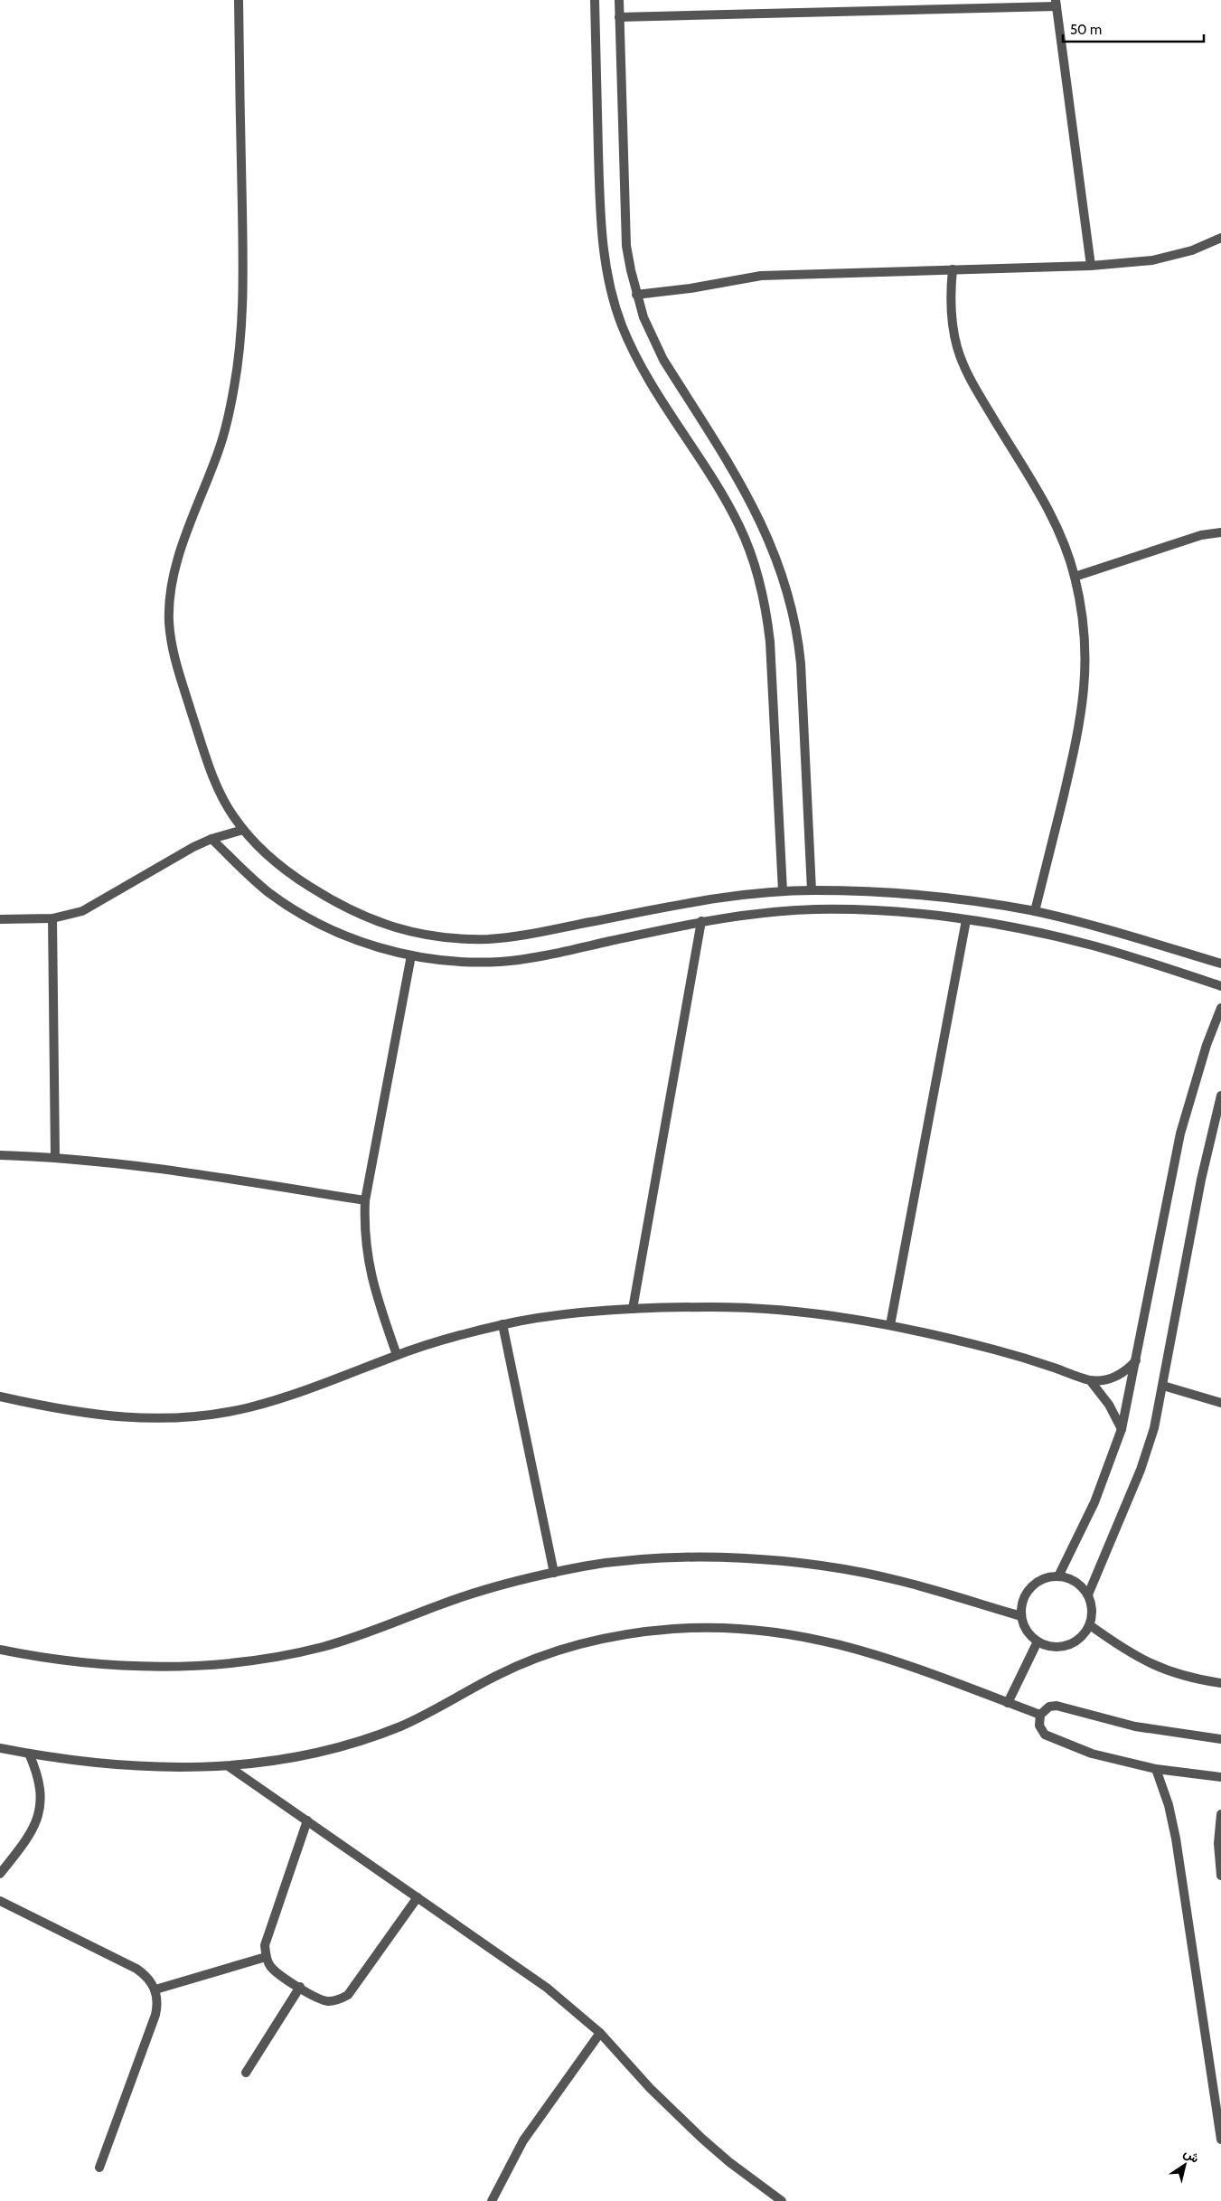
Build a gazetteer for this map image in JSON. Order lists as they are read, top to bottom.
{
  "scale_bar": "50 m",
  "north": "top right"
}
